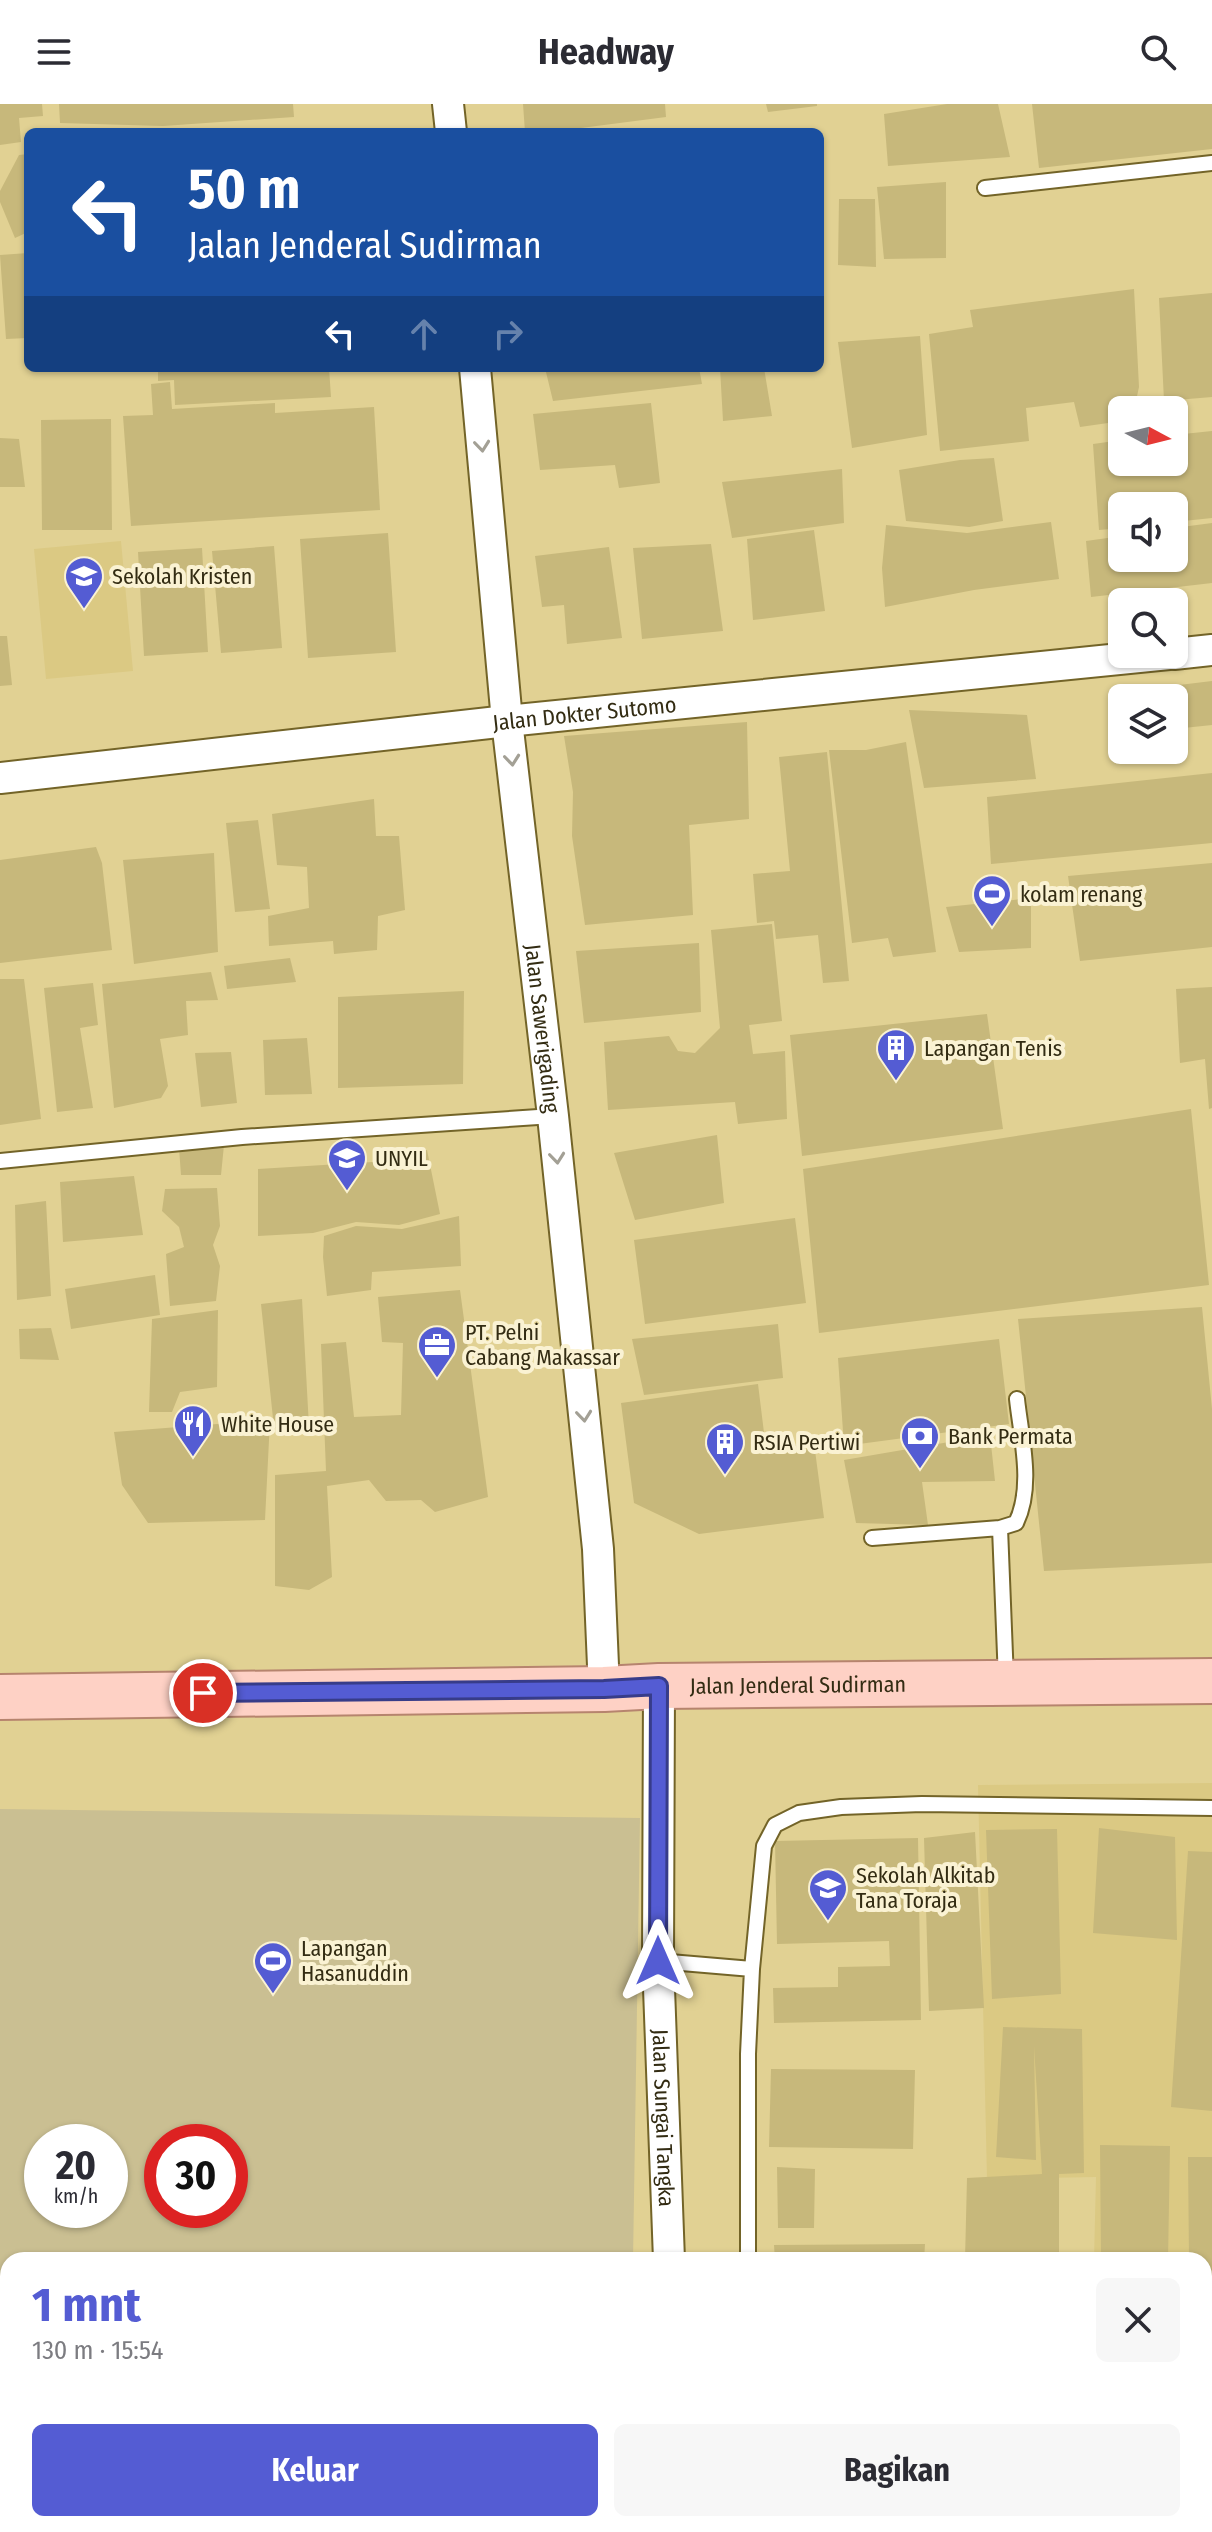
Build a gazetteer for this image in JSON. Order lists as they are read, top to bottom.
{
  "streets": {
    "main road": ["Jalan Jenderal Sudirman"],
    "street": ["Jalan Dokter Sutomo", "Jalan Sawerigading", "Jalan Sungai Tangka"]
  },
  "crossings": [
    ["Jalan Dokter Sutomo", "Jalan Sawerigading"],
    ["Jalan Sawerigading", "Jalan Jenderal Sudirman"],
    ["Jalan Jenderal Sudirman", "Jalan Sungai Tangka"]
  ],
  "one_way": ["Jalan Sawerigading"],
  "places": {
    "school or university": ["Sekolah Kristen", "UNYIL", "Sekolah Alkitab Tana Toraja"],
    "sports": ["kolam renang", "Lapangan Hasanuddin"],
    "building": ["Lapangan Tenis", "RSIA Pertiwi"],
    "office": ["PT. Pelni Cabang Makassar"],
    "restaurant": ["White House"],
    "bank": ["Bank Permata"]
  },
  "north": "right",
  "page": {
    "header": "Headway",
    "turn": ["50 m", "Jalan Jenderal Sudirman"],
    "speed": "20 km/h",
    "limit": "30",
    "heading": ["1 mnt", "130 m · 15:54"],
    "buttons": ["Keluar", "Bagikan"]
  }
}
